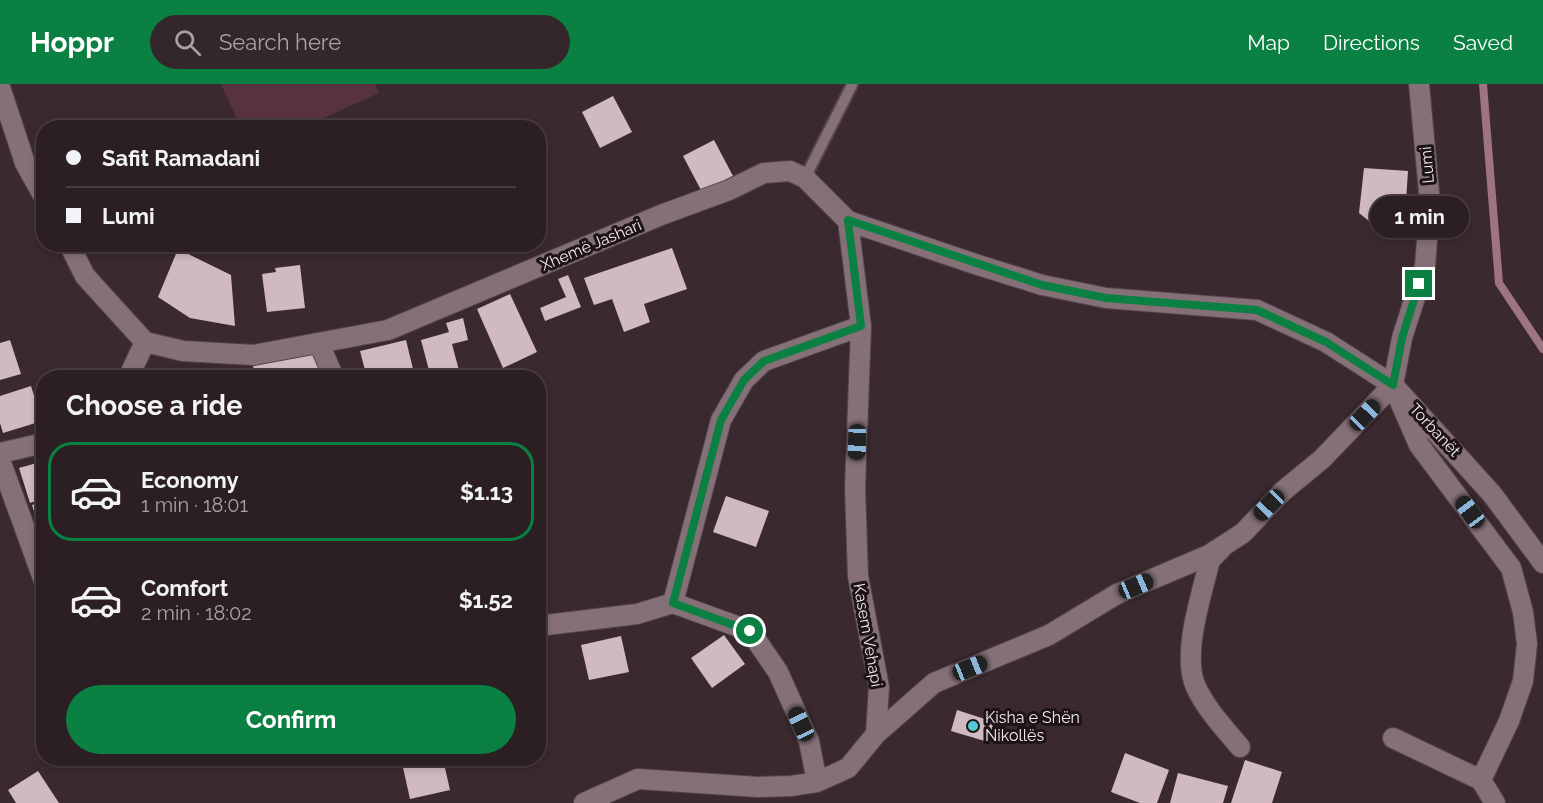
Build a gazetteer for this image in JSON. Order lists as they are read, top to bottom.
{
  "streets": {
    "street": [
      "Lumi",
      "Xhemë Jashari",
      "Torbanët",
      "Kasem Vehapi"
    ]
  },
  "crossings": [
    ["Lumi", "Torbanët"],
    ["Torbanët", "Kasem Vehapi"]
  ],
  "places": ["Kisha e Shën Nikollës"],
  "page": {
    "header": "Hoppr",
    "search": "Search here",
    "nav": ["Map", "Directions", "Saved"],
    "banner": ["Safit Ramadani", "Lumi"],
    "bubble": "1 min",
    "heading": "Choose a ride",
    "list": [
      {
        "name": "Economy",
        "note": "1 min · 18:01",
        "value": "$1.13"
      },
      {
        "name": "Comfort",
        "note": "2 min · 18:02",
        "value": "$1.52"
      }
    ],
    "buttons": "Confirm"
  }
}
